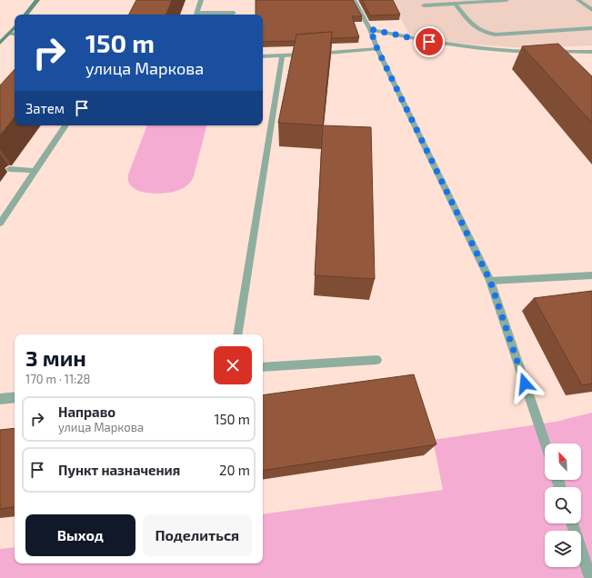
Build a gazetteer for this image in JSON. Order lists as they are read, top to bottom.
{
  "north": "top left",
  "page": {
    "turn": ["150 m", "улица Маркова"],
    "then": "Затем",
    "heading": ["3 мин", "170 m · 11:28"],
    "list": [
      {
        "name": "Направо",
        "note": "улица Маркова",
        "value": "150 m"
      },
      {
        "name": "Пункт назначения",
        "value": "20 m"
      }
    ],
    "buttons": ["Выход", "Поделиться"]
  }
}
